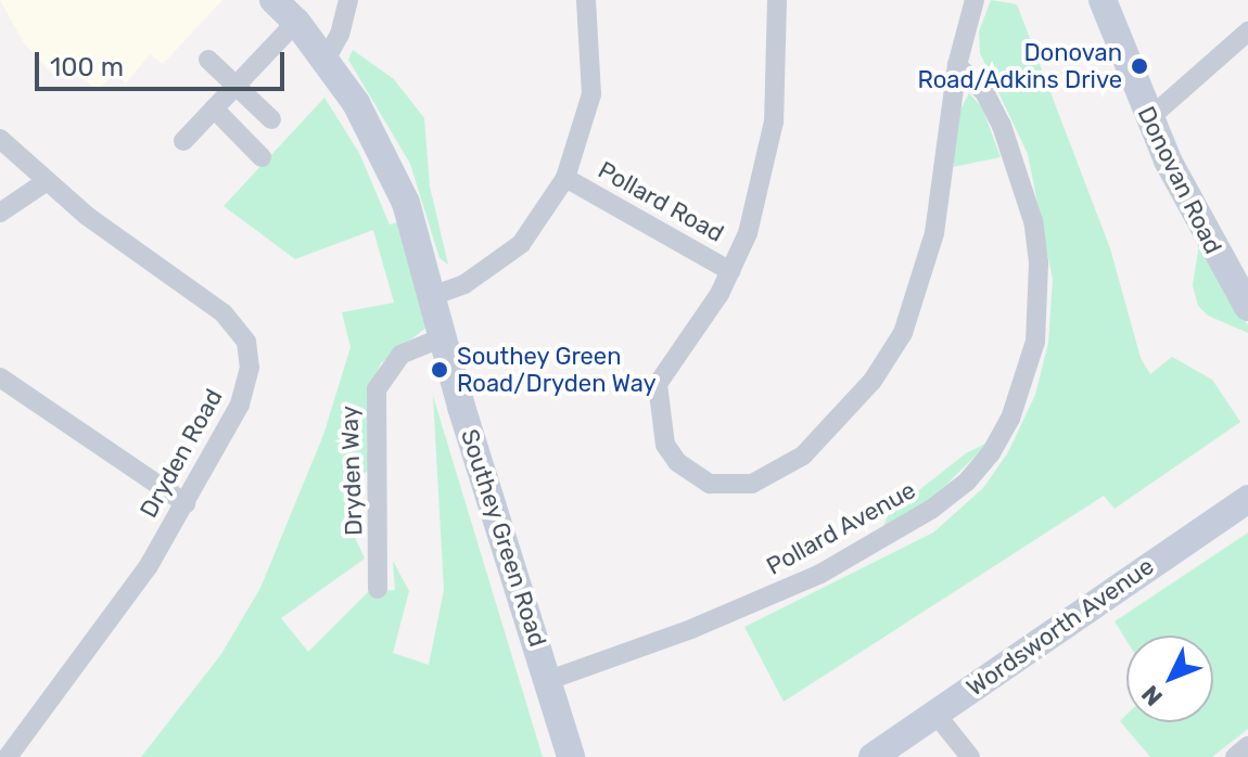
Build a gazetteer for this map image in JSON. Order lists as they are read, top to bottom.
{
  "streets": {
    "street": [
      "Donovan Road",
      "Pollard Road",
      "Dryden Road",
      "Dryden Way",
      "Pollard Avenue",
      "Southey Green Road",
      "Wordsworth Avenue"
    ]
  },
  "crossings": [
    ["Dryden Way", "Southey Green Road"],
    ["Pollard Avenue", "Southey Green Road"]
  ],
  "places": ["Donovan Road/Adkins Drive", "Southey Green Road/Dryden Way"],
  "scale_bar": "100 m",
  "north": "bottom left"
}
